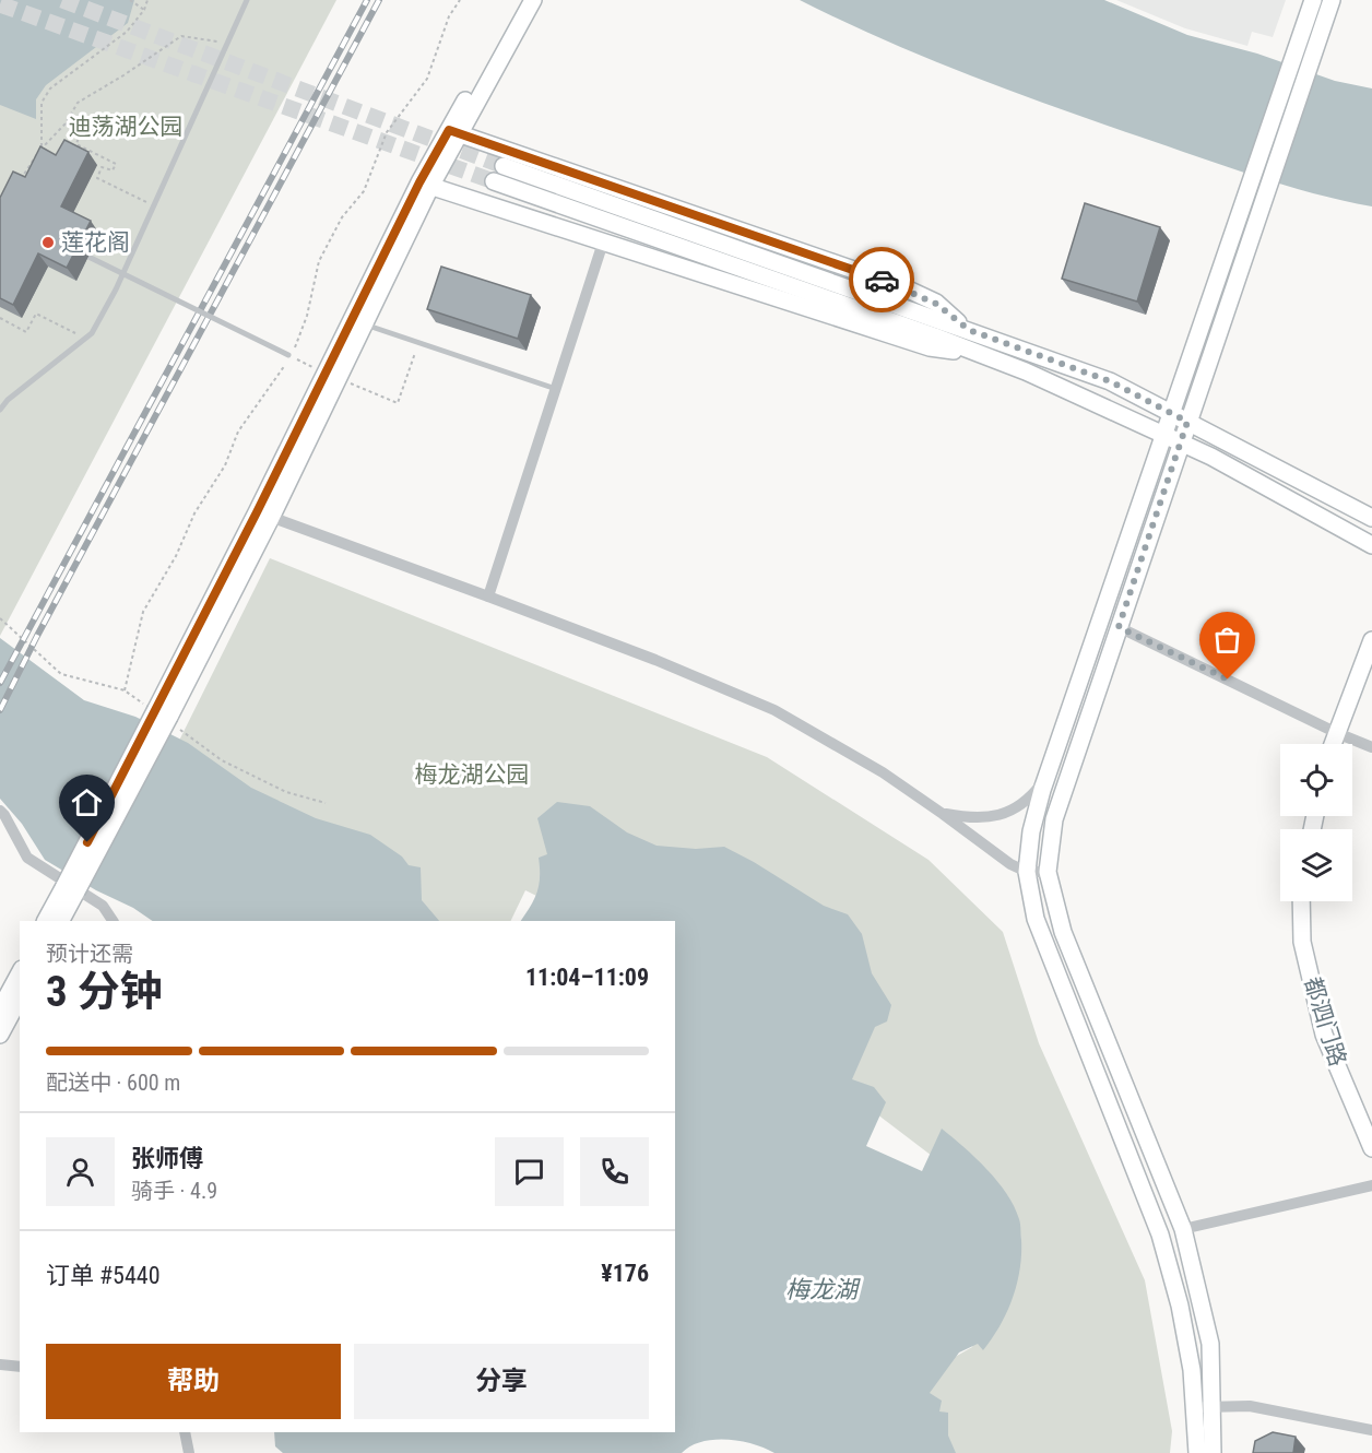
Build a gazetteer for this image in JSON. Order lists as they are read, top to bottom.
{
  "streets": {
    "main road": ["都泗门路"]
  },
  "water": ["梅龙湖"],
  "parks": ["迪荡湖公园", "梅龙湖公园"],
  "places": ["莲花阁"],
  "page": {
    "heading": ["3 分钟", "预计还需", "11:04–11:09"],
    "panel": [
      "张师傅",
      "骑手 · 4.9",
      "订单 #5440",
      "¥176"
    ],
    "bar": "配送中 · 600 m",
    "buttons": ["帮助", "分享"]
  }
}
